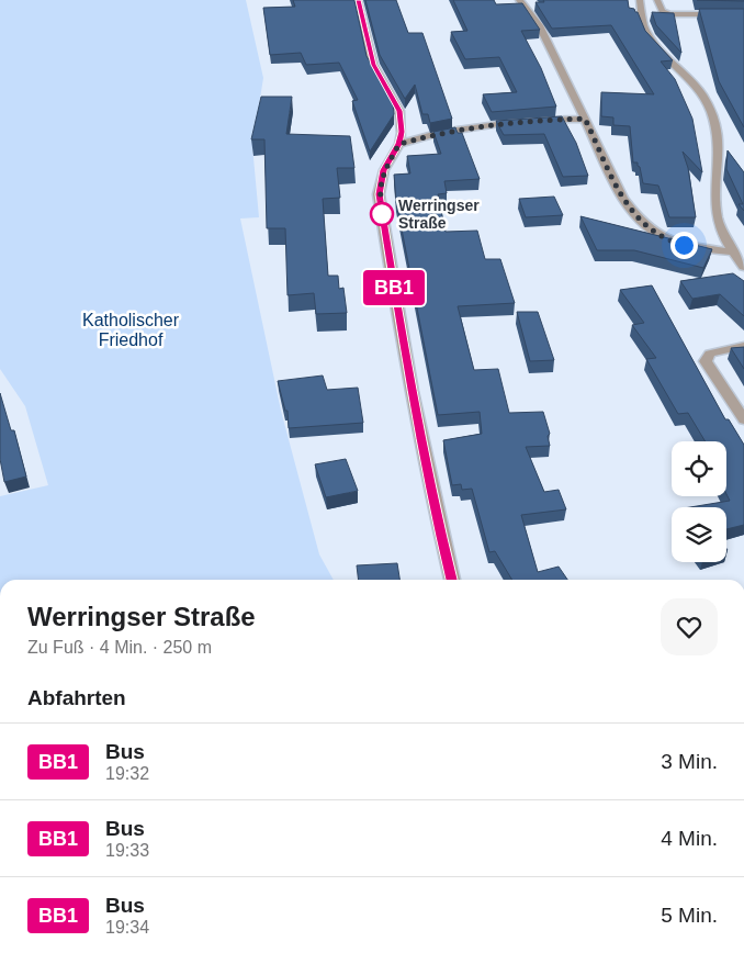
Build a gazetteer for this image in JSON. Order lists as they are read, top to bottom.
{
  "parks": ["Katholischer Friedhof"],
  "places": ["Werringser Straße"],
  "lines": ["bus line BB1"],
  "page": {
    "on_map": "BB1",
    "heading": [
      ["Werringser Straße", "Zu Fuß · 4 Min. · 250 m"],
      "Abfahrten"
    ],
    "list": [
      {
        "mark": "BB1",
        "name": "Bus",
        "note": "19:32",
        "value": "3 Min."
      },
      {
        "mark": "BB1",
        "name": "Bus",
        "note": "19:33",
        "value": "4 Min."
      },
      {
        "mark": "BB1",
        "name": "Bus",
        "note": "19:34",
        "value": "5 Min."
      }
    ]
  }
}
